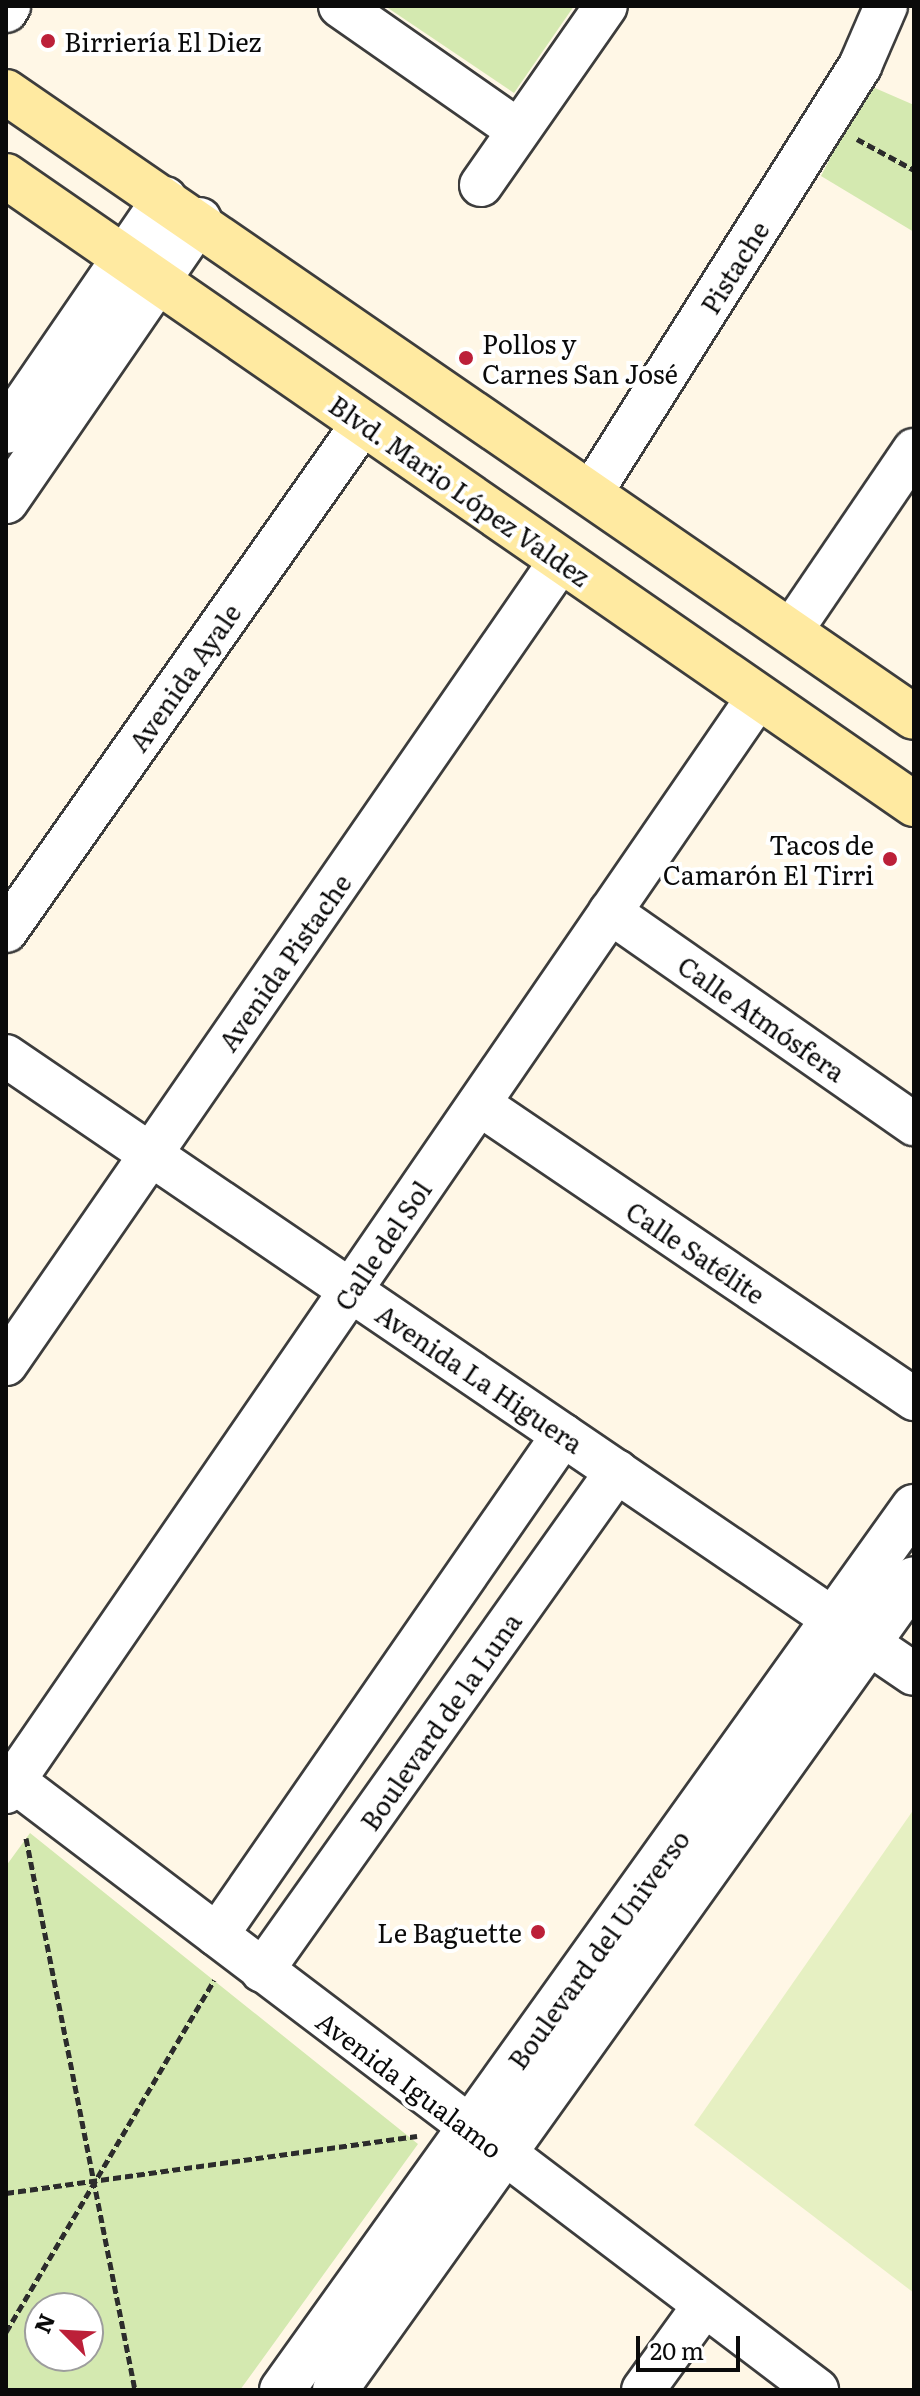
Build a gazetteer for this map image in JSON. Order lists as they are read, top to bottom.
{
  "streets": {
    "main road": ["Blvd. Mario López Valdez"],
    "street": [
      "Pistache",
      "Avenida Ayale",
      "Avenida Pistache",
      "Calle Atmósfera",
      "Calle del Sol",
      "Calle Satélite",
      "Avenida La Higuera",
      "Boulevard de la Luna",
      "Boulevard del Universo",
      "Avenida Igualamo"
    ]
  },
  "crossings": [
    ["Blvd. Mario López Valdez", "Avenida Ayale"],
    ["Blvd. Mario López Valdez", "Avenida Pistache"],
    ["Blvd. Mario López Valdez", "Calle del Sol"],
    ["Avenida Pistache", "Avenida La Higuera"],
    ["Calle Atmósfera", "Calle del Sol"],
    ["Calle del Sol", "Calle Satélite"],
    ["Calle del Sol", "Avenida La Higuera"],
    ["Calle del Sol", "Avenida Igualamo"],
    ["Avenida La Higuera", "Boulevard de la Luna"],
    ["Avenida La Higuera", "Boulevard del Universo"],
    ["Boulevard de la Luna", "Avenida Igualamo"],
    ["Boulevard del Universo", "Avenida Igualamo"]
  ],
  "places": [
    "Birriería El Diez",
    "Pollos y Carnes San José",
    "Tacos de Camarón El Tirri",
    "Le Baguette"
  ],
  "scale_bar": "20 m",
  "north": "top left"
}
